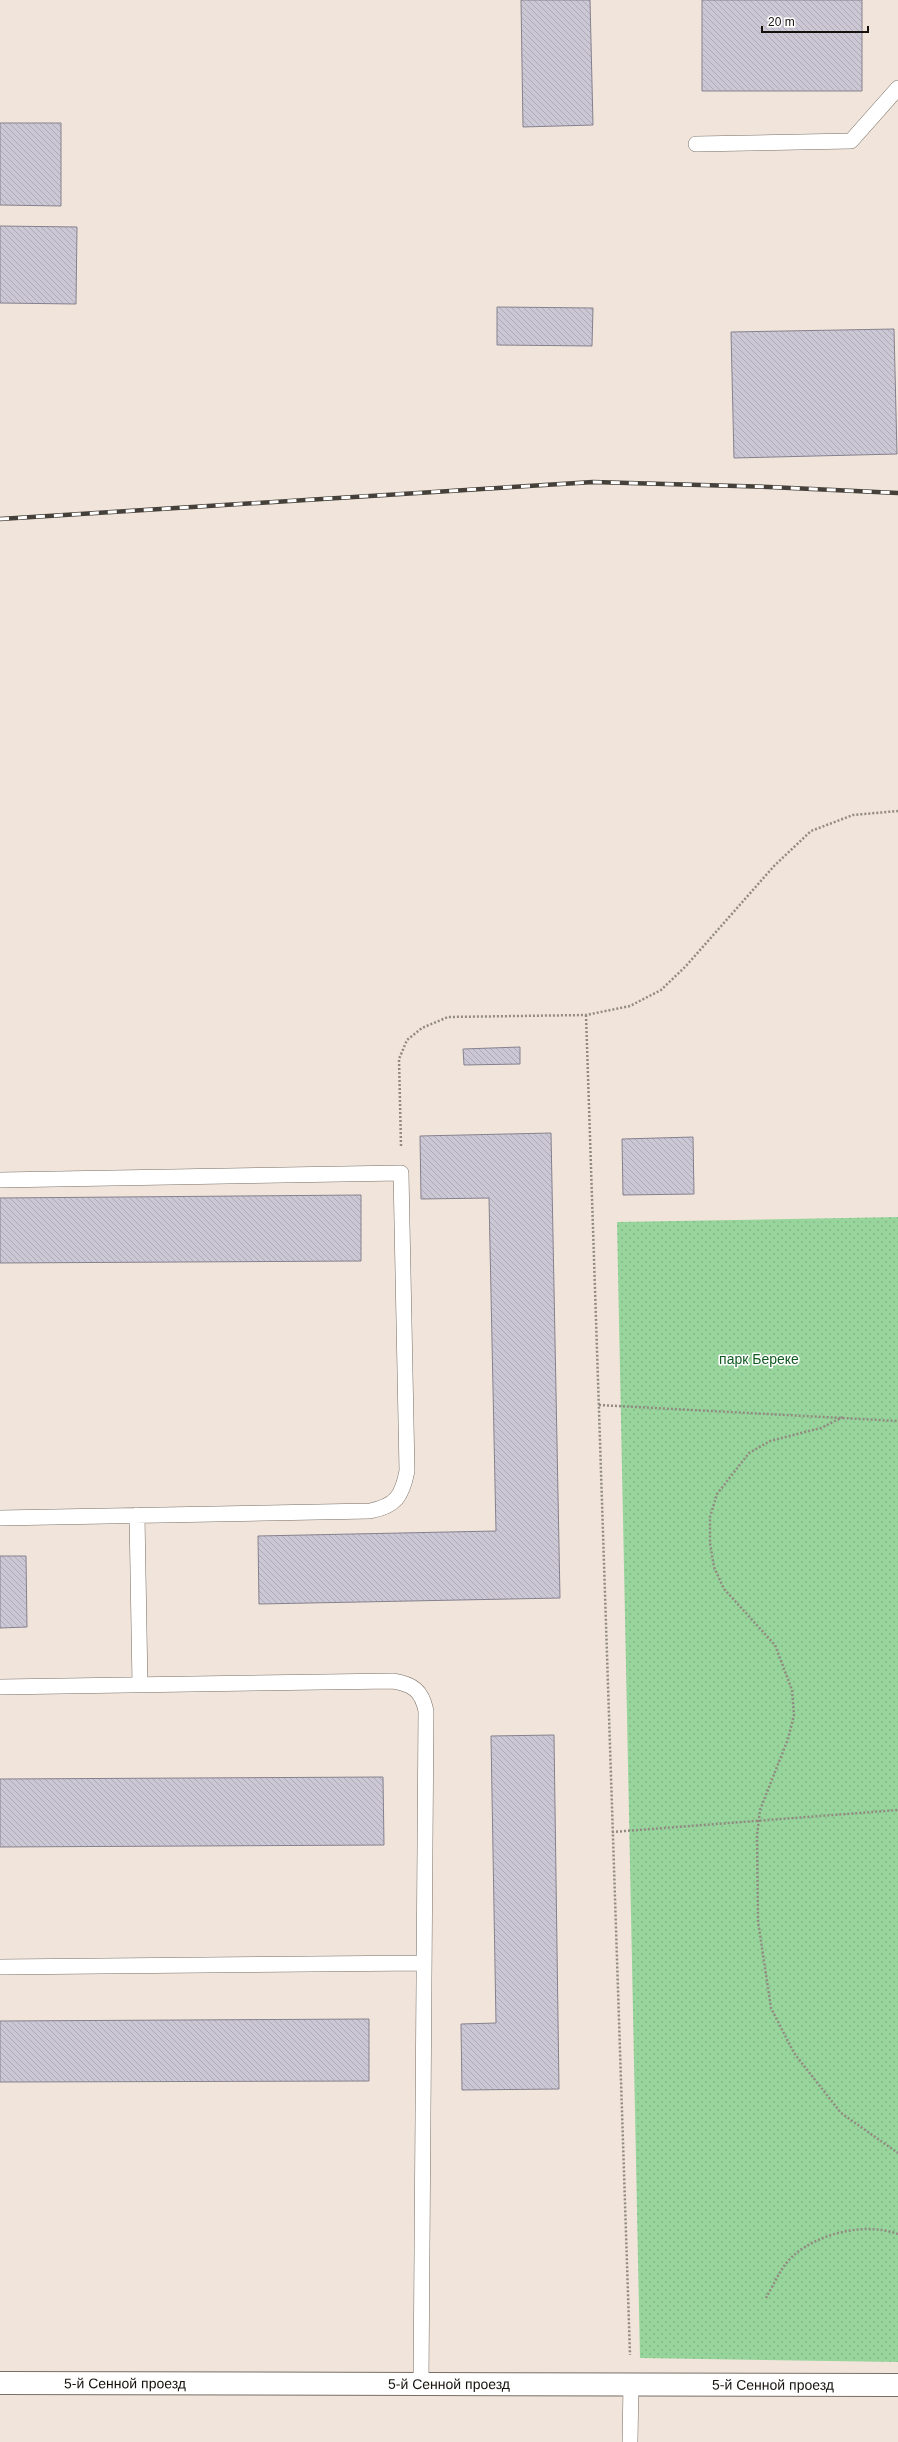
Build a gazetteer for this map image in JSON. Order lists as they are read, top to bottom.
{
  "streets": {
    "street": ["5-й Сенной проезд"]
  },
  "parks": ["парк Береке"],
  "scale_bar": "20 m"
}
